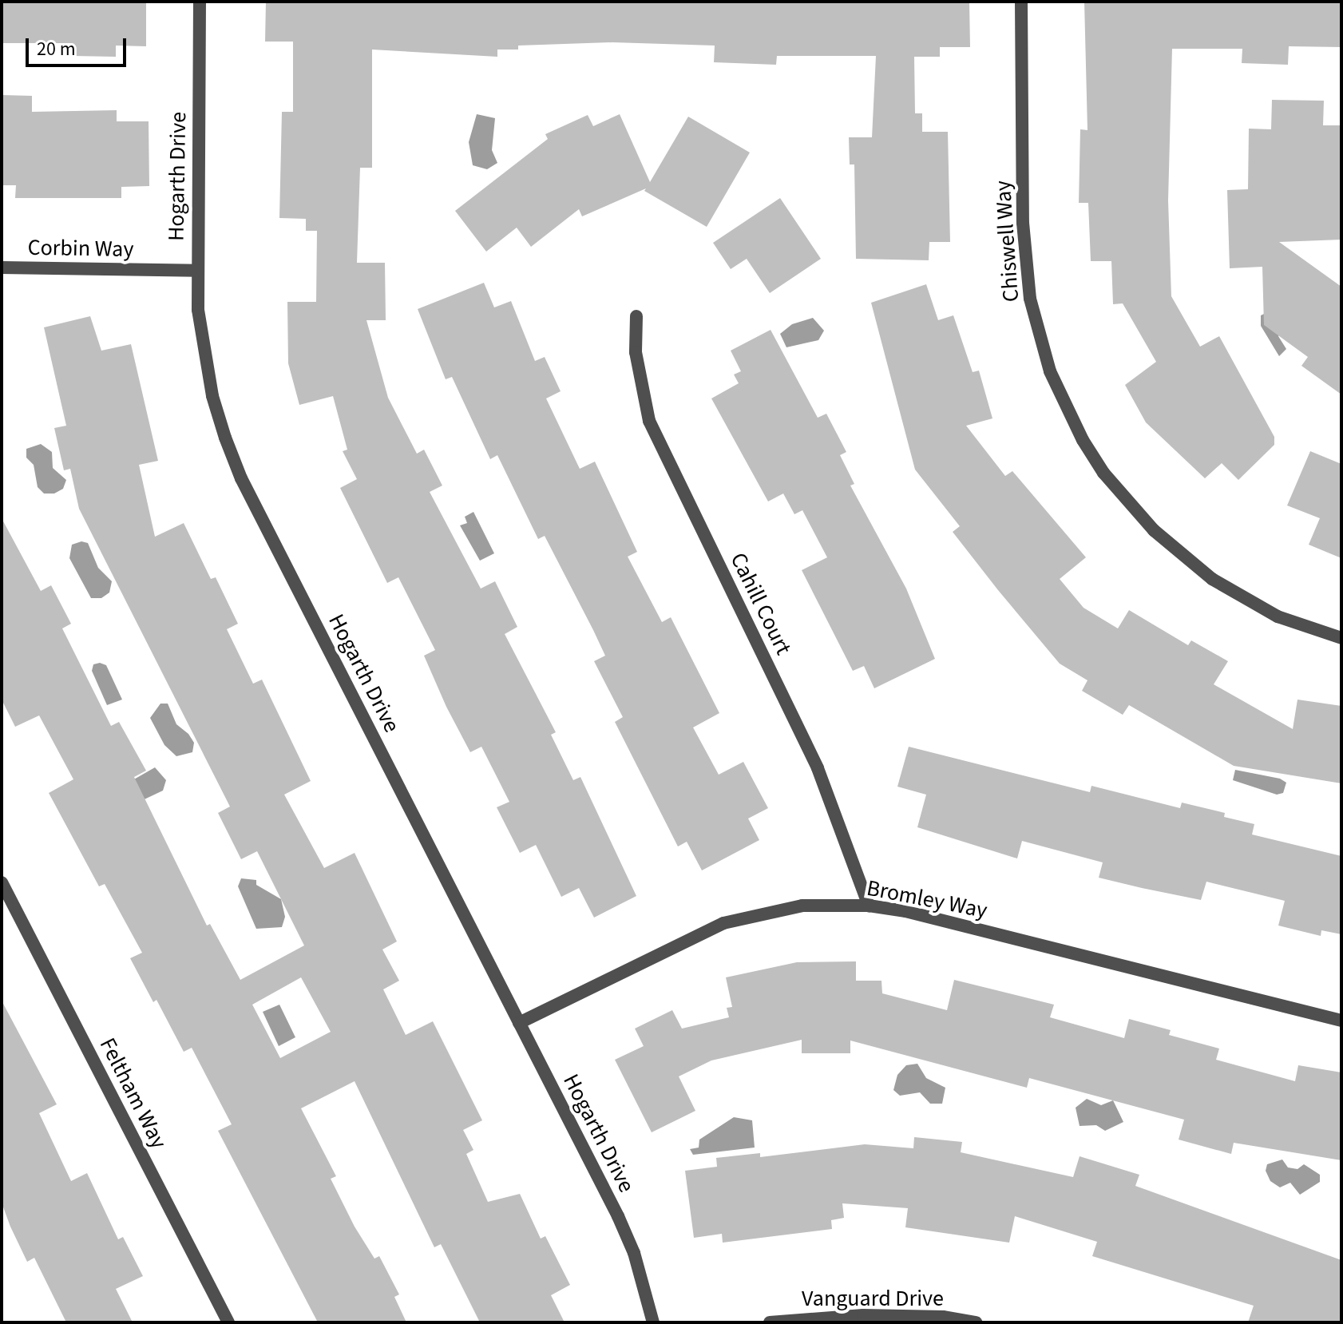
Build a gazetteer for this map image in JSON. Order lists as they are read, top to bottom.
{
  "streets": {
    "street": [
      "Hogarth Drive",
      "Chiswell Way",
      "Corbin Way",
      "Cahill Court",
      "Bromley Way",
      "Feltham Way",
      "Vanguard Drive"
    ]
  },
  "crossings": [
    ["Hogarth Drive", "Corbin Way"],
    ["Hogarth Drive", "Bromley Way"],
    ["Cahill Court", "Bromley Way"]
  ],
  "scale_bar": "20 m"
}
